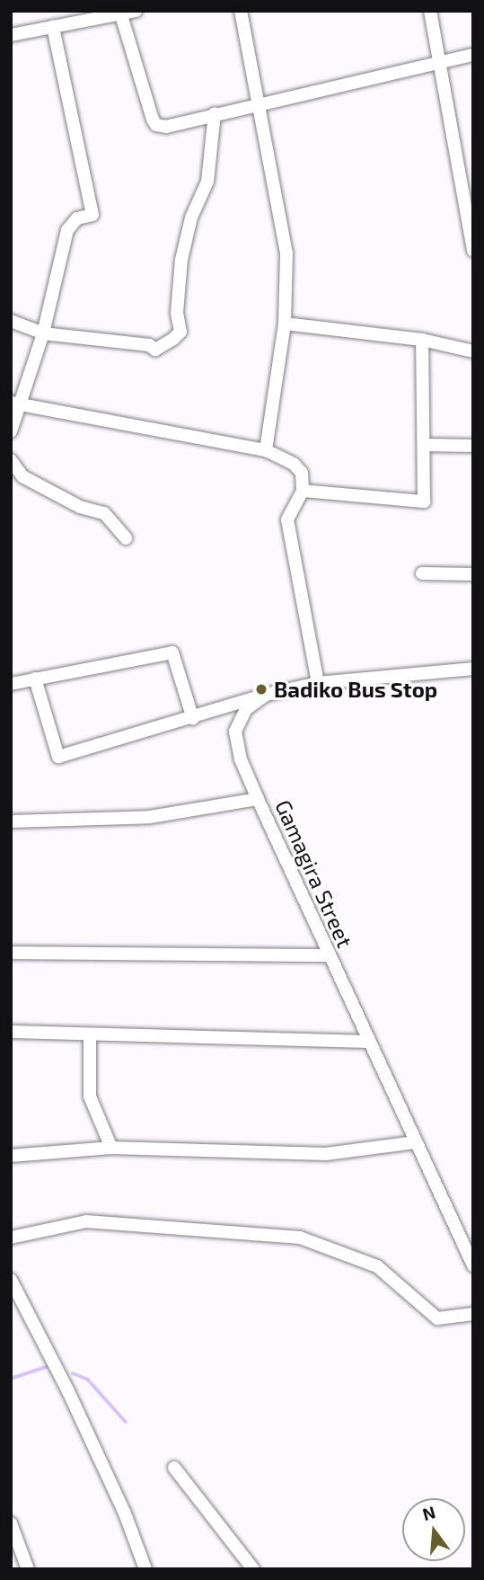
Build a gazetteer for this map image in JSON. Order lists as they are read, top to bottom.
{
  "streets": {
    "street": ["Gamagira Street"]
  },
  "places": ["Badiko Bus Stop"],
  "north": "top"
}
